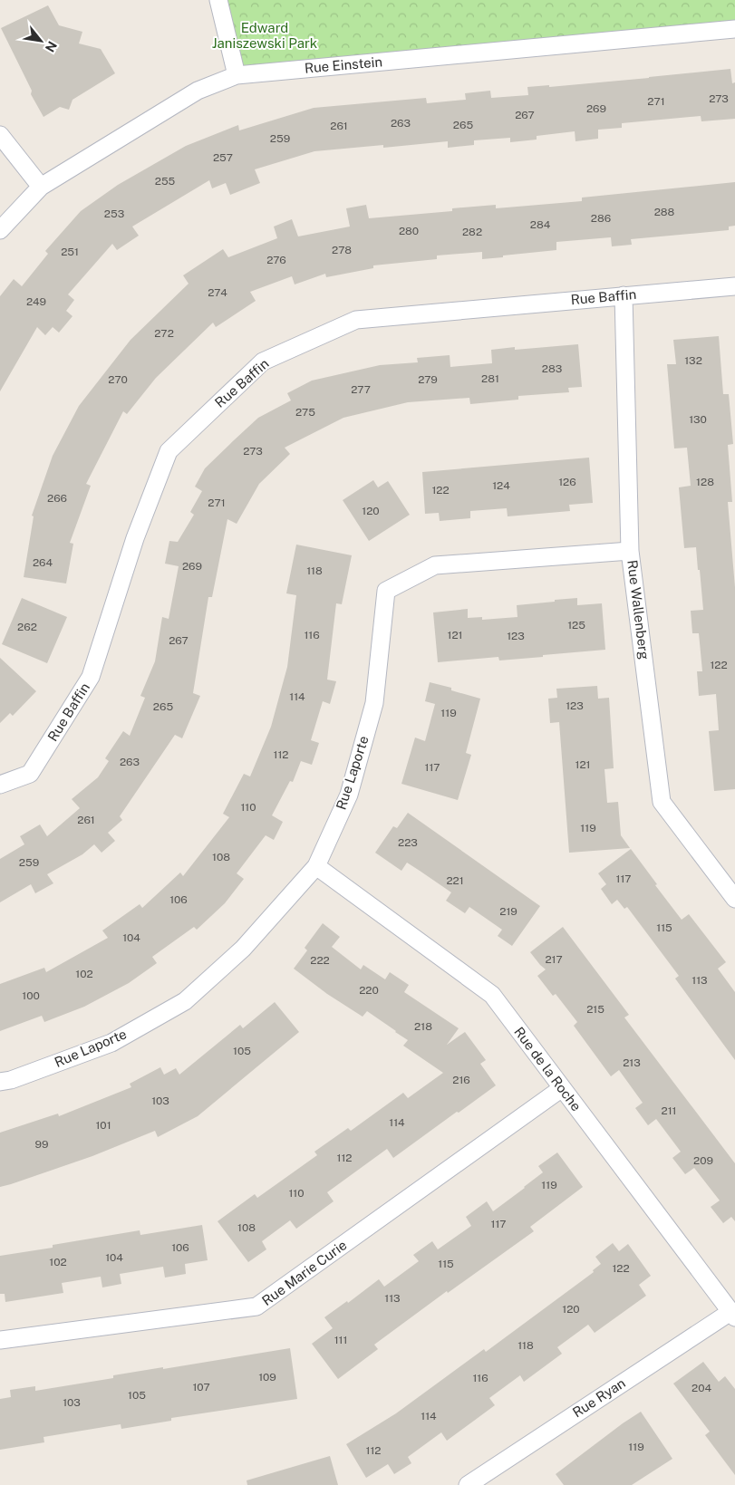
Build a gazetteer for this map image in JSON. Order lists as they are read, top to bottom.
{
  "streets": {
    "street": [
      "Rue Einstein",
      "Rue Baffin",
      "Rue Wallenberg",
      "Rue Laporte",
      "Rue de la Roche",
      "Rue Marie Curie",
      "Rue Ryan"
    ]
  },
  "crossings": [
    ["Rue Baffin", "Rue Wallenberg"],
    ["Rue Wallenberg", "Rue Laporte"],
    ["Rue Laporte", "Rue de la Roche"],
    ["Rue de la Roche", "Rue Marie Curie"],
    ["Rue de la Roche", "Rue Ryan"]
  ],
  "parks": ["Edward Janiszewski Park"],
  "house_numbers": [
    "273",
    "271",
    "269",
    "267",
    "263",
    "265",
    "261",
    "259",
    "257",
    "255",
    "288",
    "253",
    "286",
    "284",
    "280",
    "282",
    "278",
    "251",
    "276",
    "274",
    "249",
    "272",
    "132",
    "283",
    "281",
    "270",
    "279",
    "277",
    "275",
    "130",
    "273",
    "126",
    "128",
    "124",
    "122",
    "266",
    "271",
    "120",
    "264",
    "269",
    "118",
    "125",
    "262",
    "116",
    "121",
    "123",
    "267",
    "122",
    "114",
    "123",
    "265",
    "119",
    "112",
    "263",
    "121",
    "117",
    "110",
    "261",
    "119",
    "223",
    "108",
    "259",
    "117",
    "221",
    "106",
    "219",
    "115",
    "104",
    "217",
    "222",
    "102",
    "113",
    "220",
    "100",
    "215",
    "218",
    "105",
    "213",
    "216",
    "103",
    "211",
    "114",
    "101",
    "99",
    "112",
    "209",
    "119",
    "110",
    "117",
    "108",
    "106",
    "104",
    "102",
    "115",
    "122",
    "113",
    "120",
    "111",
    "118",
    "109",
    "116",
    "107",
    "204",
    "105",
    "103",
    "114",
    "119",
    "112"
  ],
  "north": "bottom right"
}
